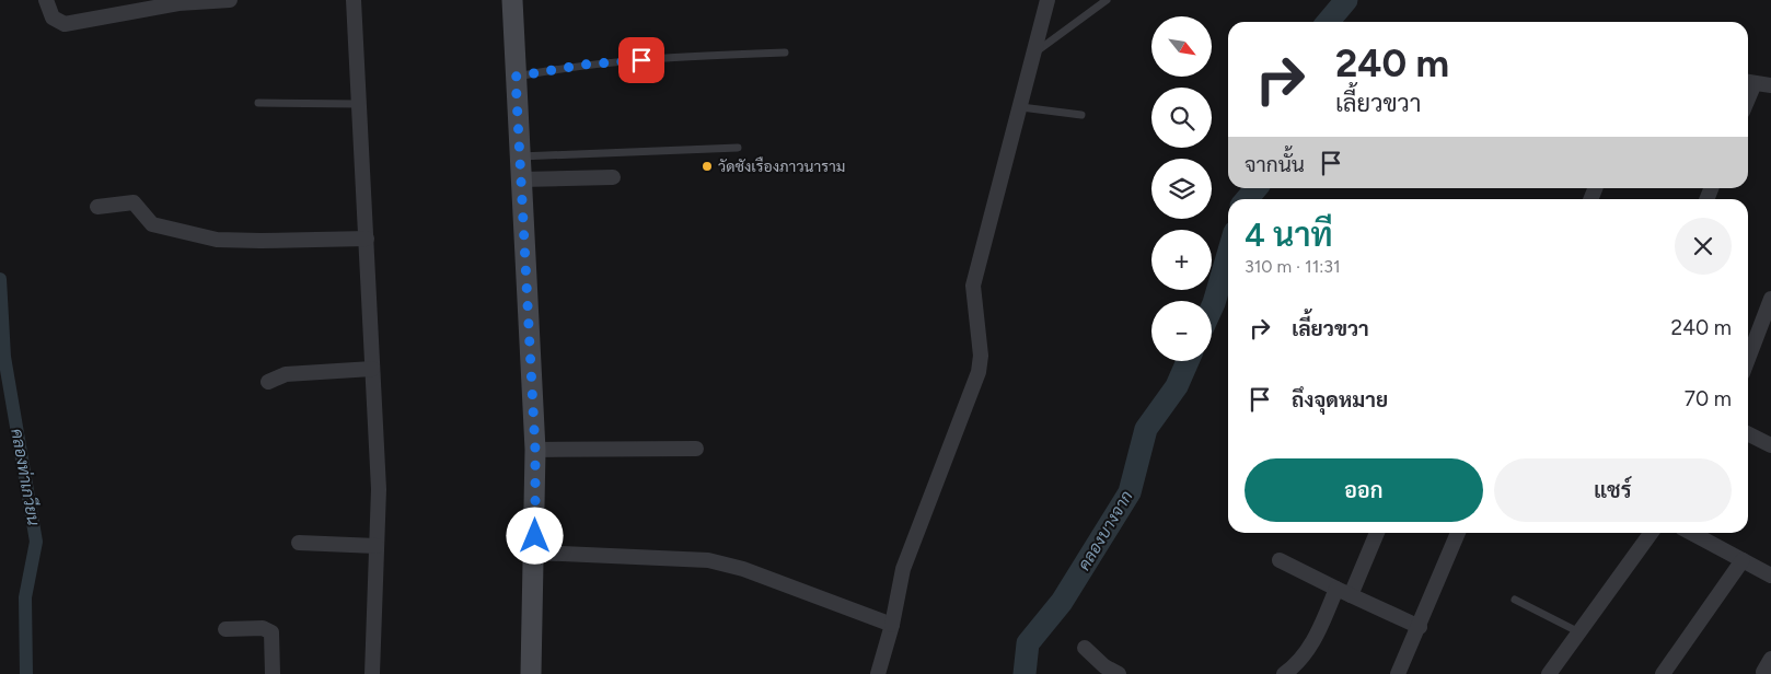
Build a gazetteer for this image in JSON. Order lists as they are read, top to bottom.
{
  "water": ["คลองท่าเกวียน", "คลองบางจาก"],
  "places": ["วัดชังเรืองภาวนาราม"],
  "north": "bottom right",
  "page": {
    "map_buttons": ["+", "−"],
    "turn": ["240 m", "เลี้ยวขวา"],
    "then": "จากนั้น",
    "heading": ["4 นาที", "310 m · 11:31"],
    "list": [
      {
        "name": "เลี้ยวขวา",
        "value": "240 m"
      },
      {
        "name": "ถึงจุดหมาย",
        "value": "70 m"
      }
    ],
    "buttons": ["ออก", "แชร์"]
  }
}
